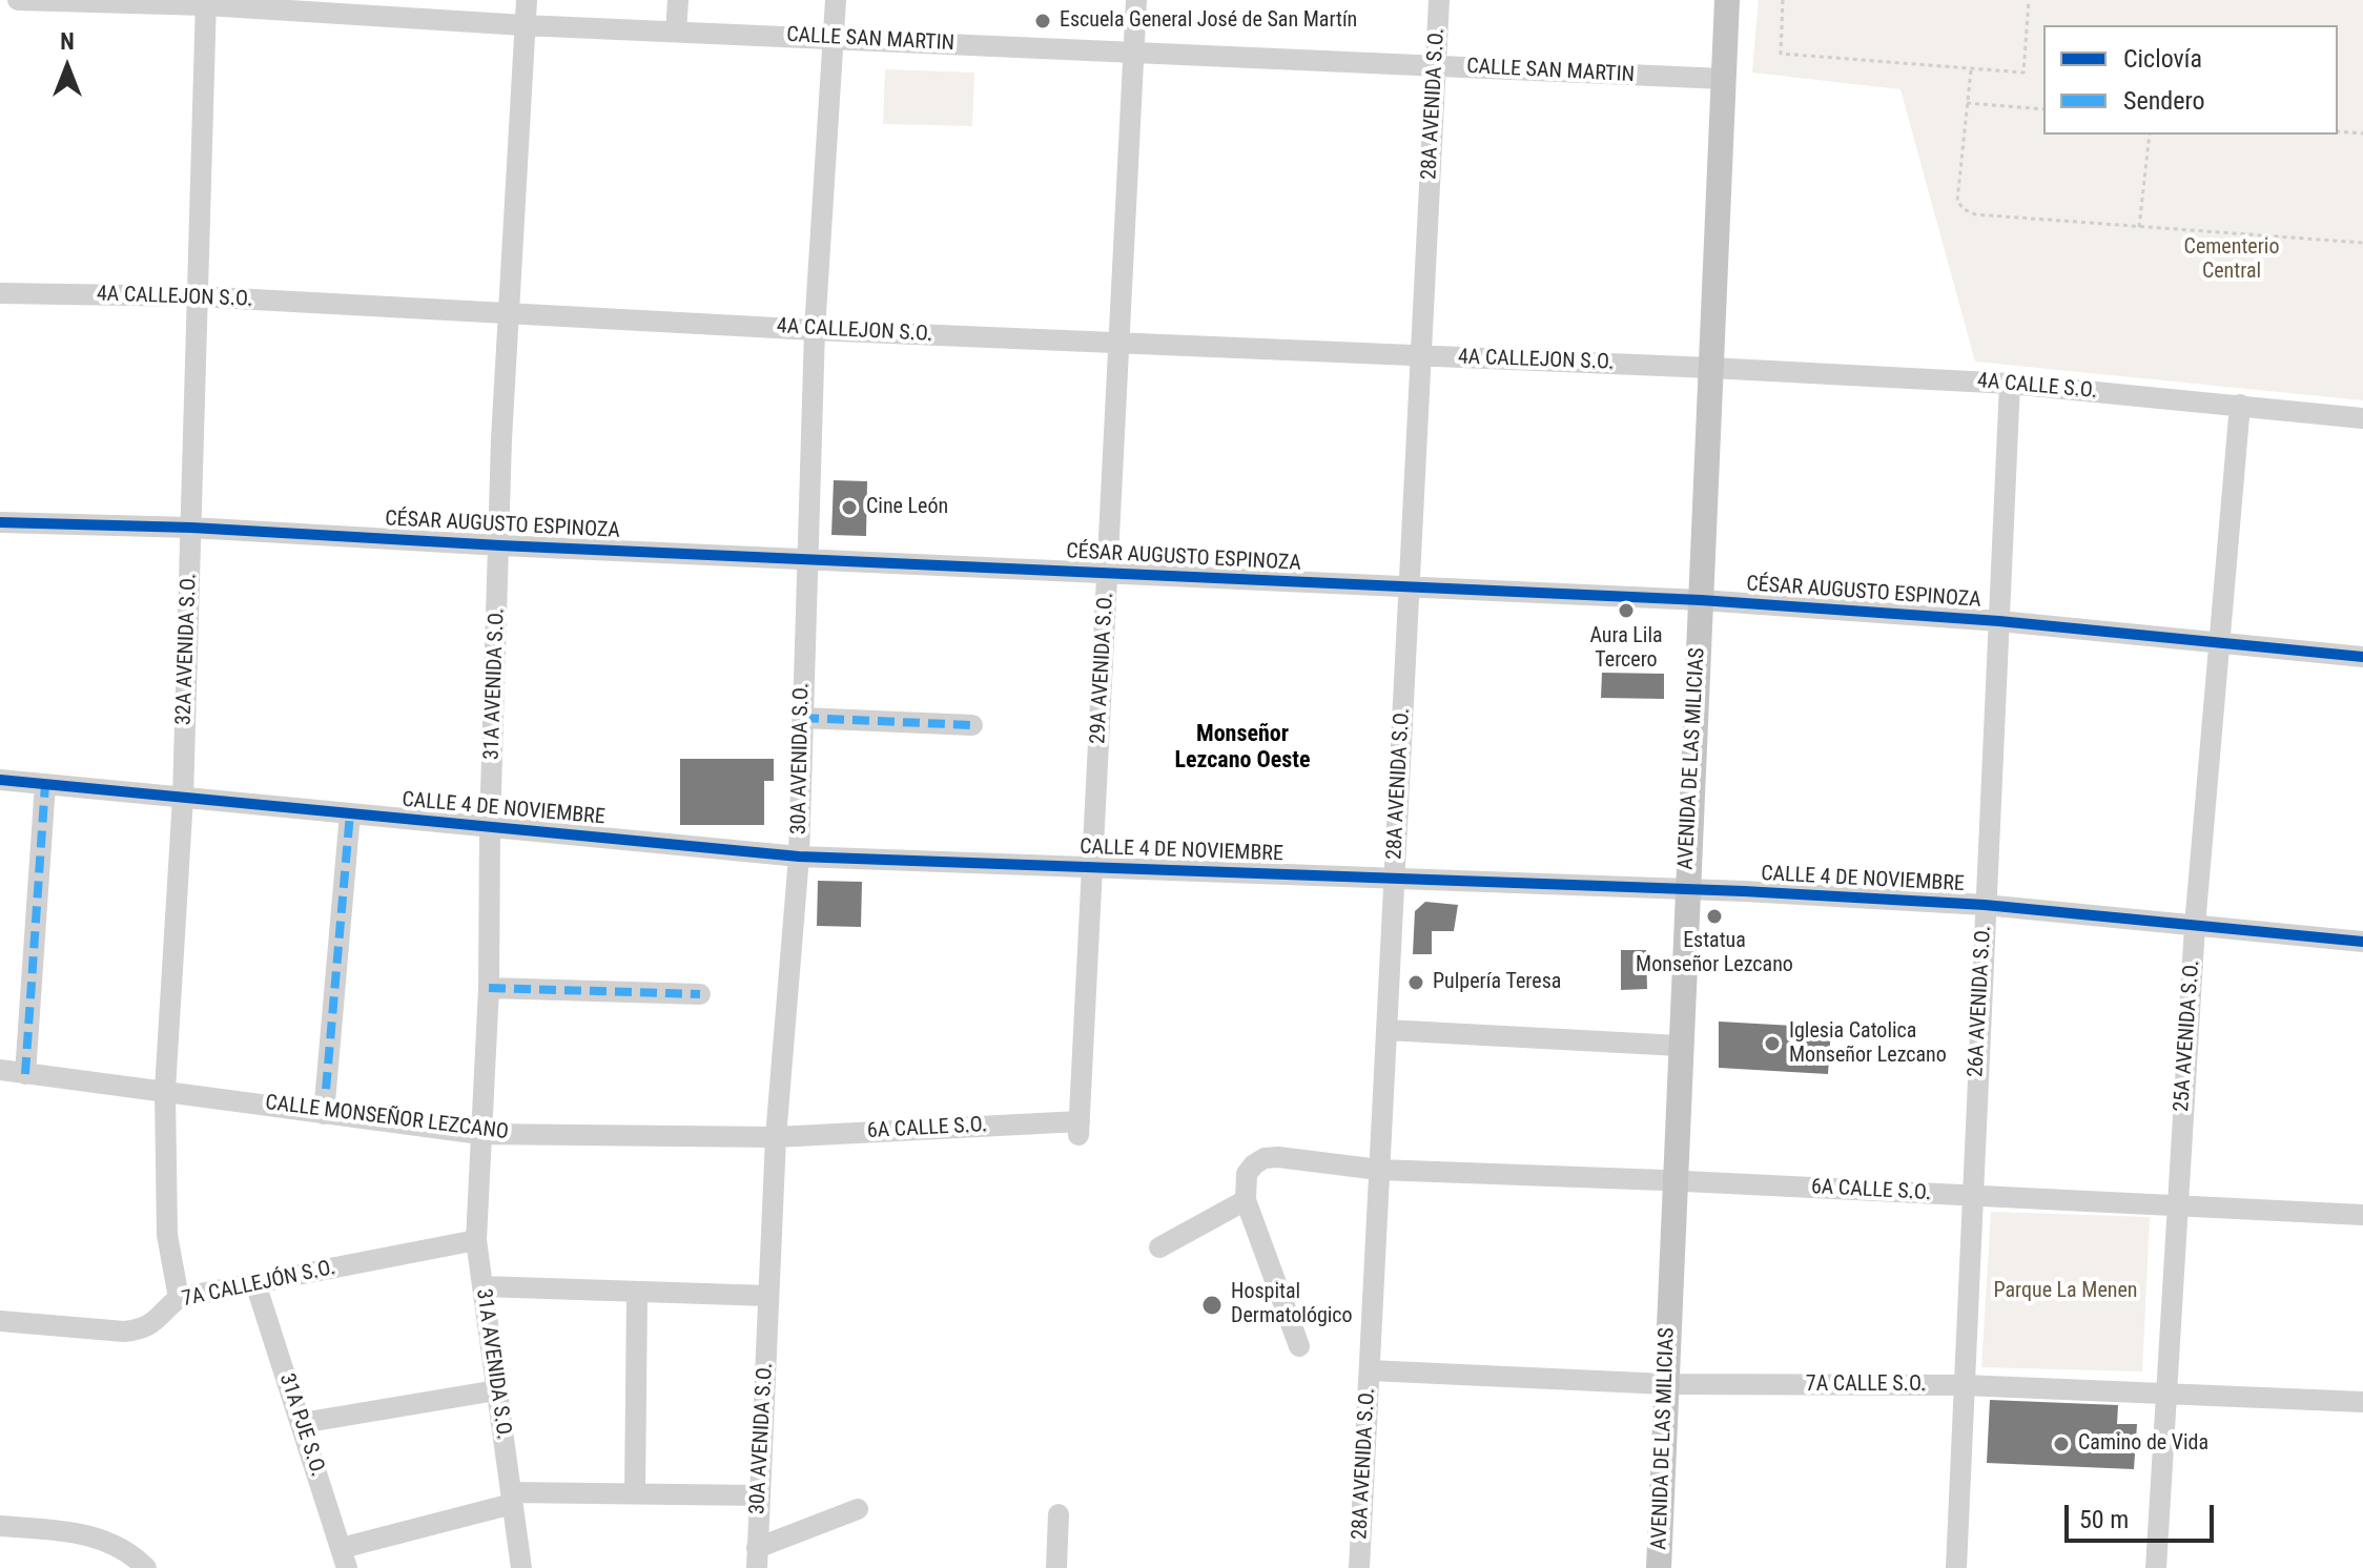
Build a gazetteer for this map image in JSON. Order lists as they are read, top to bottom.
{
  "streets": {
    "main road": ["AVENIDA DE LAS MILICIAS"],
    "street": [
      "CALLE SAN MARTIN",
      "28A AVENIDA S.O.",
      "4A CALLEJON S.O.",
      "4A CALLE S.O.",
      "CÉSAR AUGUSTO ESPINOZA",
      "32A AVENIDA S.O.",
      "29A AVENIDA S.O.",
      "31A AVENIDA S.O.",
      "30A AVENIDA S.O.",
      "CALLE 4 DE NOVIEMBRE",
      "26A AVENIDA S.O.",
      "25A AVENIDA S.O.",
      "CALLE MONSEÑOR LEZCANO",
      "6A CALLE S.O.",
      "7A CALLEJÓN S.O.",
      "7A CALLE S.O.",
      "31A PJE S.O."
    ]
  },
  "crossings": [
    ["CALLE SAN MARTIN", "28A AVENIDA S.O."],
    ["CALLE SAN MARTIN", "32A AVENIDA S.O."],
    ["CALLE SAN MARTIN", "29A AVENIDA S.O."],
    ["CALLE SAN MARTIN", "31A AVENIDA S.O."],
    ["CALLE SAN MARTIN", "30A AVENIDA S.O."],
    ["CALLE SAN MARTIN", "AVENIDA DE LAS MILICIAS"],
    ["28A AVENIDA S.O.", "4A CALLEJON S.O."],
    ["28A AVENIDA S.O.", "CÉSAR AUGUSTO ESPINOZA"],
    ["28A AVENIDA S.O.", "CALLE 4 DE NOVIEMBRE"],
    ["28A AVENIDA S.O.", "6A CALLE S.O."],
    ["28A AVENIDA S.O.", "7A CALLE S.O."],
    ["4A CALLEJON S.O.", "4A CALLE S.O."],
    ["4A CALLEJON S.O.", "32A AVENIDA S.O."],
    ["4A CALLEJON S.O.", "29A AVENIDA S.O."],
    ["4A CALLEJON S.O.", "31A AVENIDA S.O."],
    ["4A CALLEJON S.O.", "30A AVENIDA S.O."],
    ["4A CALLEJON S.O.", "AVENIDA DE LAS MILICIAS"],
    ["4A CALLE S.O.", "AVENIDA DE LAS MILICIAS"],
    ["4A CALLE S.O.", "26A AVENIDA S.O."],
    ["4A CALLE S.O.", "25A AVENIDA S.O."],
    ["CÉSAR AUGUSTO ESPINOZA", "32A AVENIDA S.O."],
    ["CÉSAR AUGUSTO ESPINOZA", "29A AVENIDA S.O."],
    ["CÉSAR AUGUSTO ESPINOZA", "31A AVENIDA S.O."],
    ["CÉSAR AUGUSTO ESPINOZA", "30A AVENIDA S.O."],
    ["CÉSAR AUGUSTO ESPINOZA", "AVENIDA DE LAS MILICIAS"],
    ["CÉSAR AUGUSTO ESPINOZA", "26A AVENIDA S.O."],
    ["CÉSAR AUGUSTO ESPINOZA", "25A AVENIDA S.O."],
    ["32A AVENIDA S.O.", "CALLE 4 DE NOVIEMBRE"],
    ["32A AVENIDA S.O.", "CALLE MONSEÑOR LEZCANO"],
    ["32A AVENIDA S.O.", "7A CALLEJÓN S.O."],
    ["29A AVENIDA S.O.", "CALLE 4 DE NOVIEMBRE"],
    ["29A AVENIDA S.O.", "6A CALLE S.O."],
    ["31A AVENIDA S.O.", "CALLE 4 DE NOVIEMBRE"],
    ["31A AVENIDA S.O.", "CALLE MONSEÑOR LEZCANO"],
    ["31A AVENIDA S.O.", "7A CALLEJÓN S.O."],
    ["30A AVENIDA S.O.", "CALLE 4 DE NOVIEMBRE"],
    ["30A AVENIDA S.O.", "CALLE MONSEÑOR LEZCANO"],
    ["30A AVENIDA S.O.", "6A CALLE S.O."],
    ["AVENIDA DE LAS MILICIAS", "CALLE 4 DE NOVIEMBRE"],
    ["AVENIDA DE LAS MILICIAS", "6A CALLE S.O."],
    ["AVENIDA DE LAS MILICIAS", "7A CALLE S.O."],
    ["CALLE 4 DE NOVIEMBRE", "26A AVENIDA S.O."],
    ["CALLE 4 DE NOVIEMBRE", "25A AVENIDA S.O."],
    ["26A AVENIDA S.O.", "6A CALLE S.O."],
    ["26A AVENIDA S.O.", "7A CALLE S.O."],
    ["25A AVENIDA S.O.", "6A CALLE S.O."],
    ["25A AVENIDA S.O.", "7A CALLE S.O."],
    ["CALLE MONSEÑOR LEZCANO", "6A CALLE S.O."],
    ["7A CALLEJÓN S.O.", "31A PJE S.O."]
  ],
  "districts": ["Monseñor Lezcano Oeste"],
  "parks": ["Cementerio Central", "Parque La Menen"],
  "places": [
    "Escuela General José de San Martín",
    "Cine León",
    "Aura Lila Tercero",
    "Estatua Monseñor Lezcano",
    "Pulpería Teresa",
    "Iglesia Catolica Monseñor Lezcano",
    "Hospital Dermatológico",
    "Camino de Vida"
  ],
  "legend": ["Ciclovía", "Sendero"],
  "scale_bar": "50 m",
  "north": "top"
}
